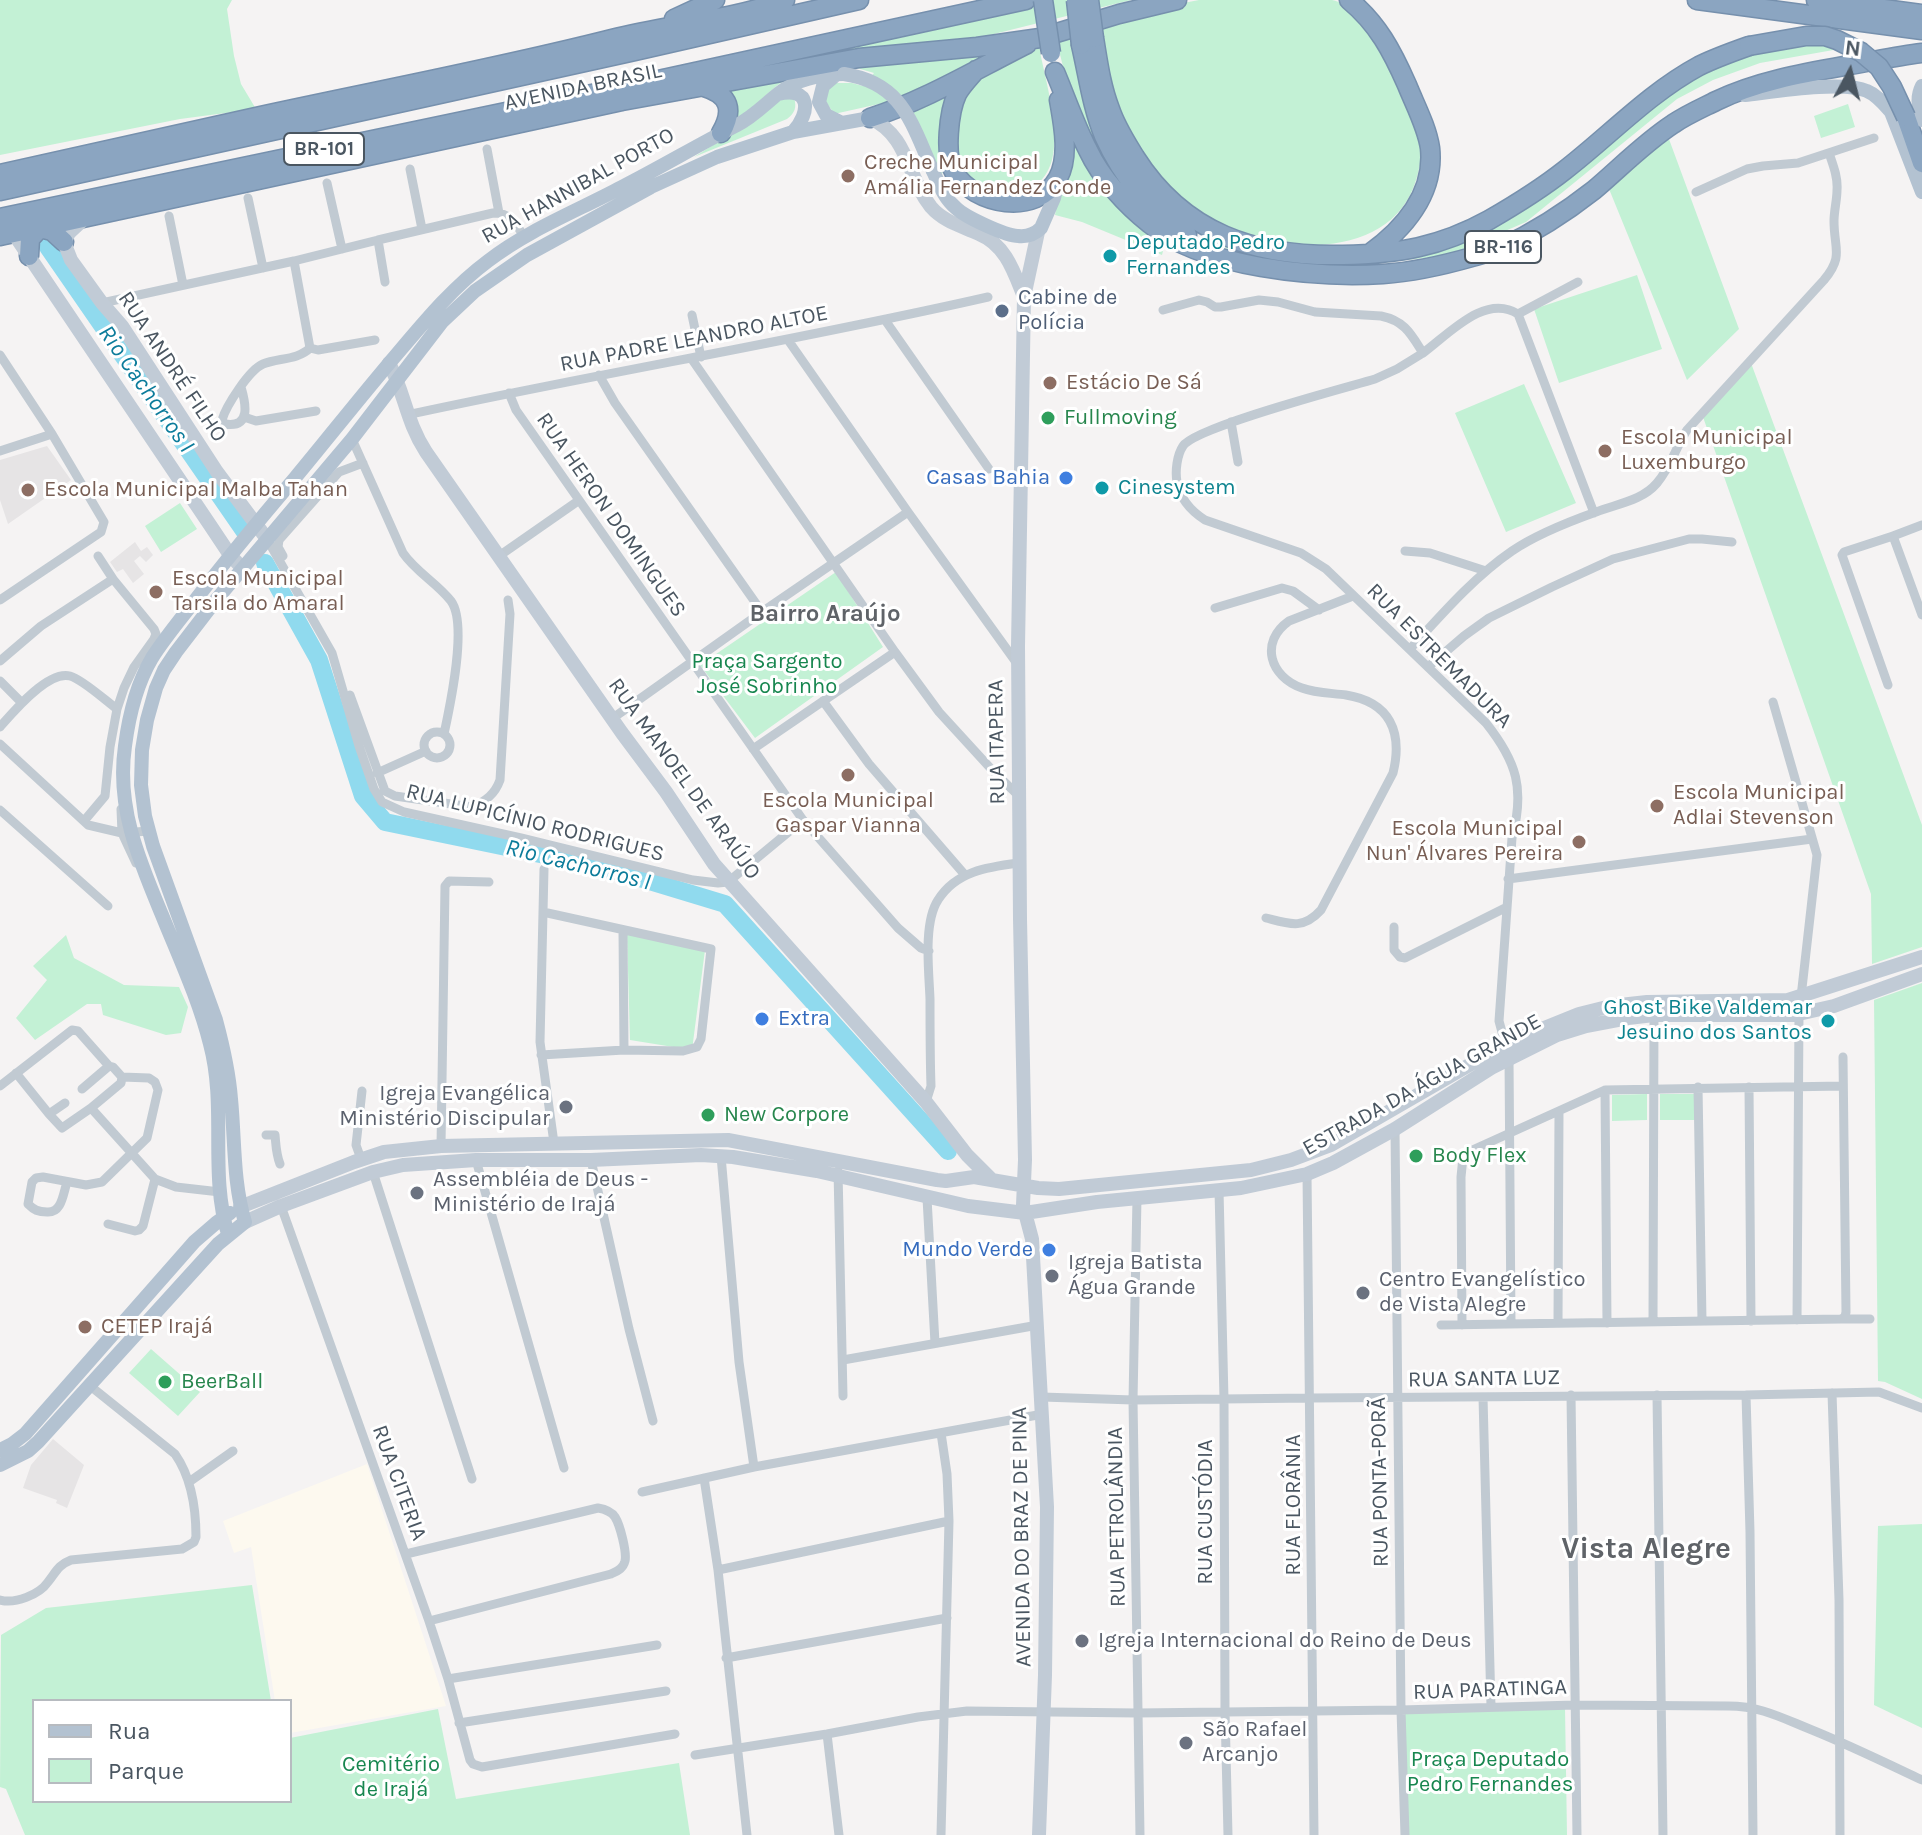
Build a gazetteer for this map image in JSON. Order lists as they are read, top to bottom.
{
  "streets": {
    "highway": ["AVENIDA BRASIL", "BR-101", "BR-116"],
    "main road": ["RUA HANNIBAL PORTO", "ESTRADA DA ÁGUA GRANDE"],
    "street": [
      "RUA PADRE LEANDRO ALTOE",
      "RUA ANDRÉ FILHO",
      "RUA HERON DOMINGUES",
      "RUA ESTREMADURA",
      "RUA ITAPERA",
      "RUA MANOEL DE ARAÚJO",
      "RUA LUPICÍNIO RODRIGUES",
      "RUA SANTA LUZ",
      "RUA PONTA-PORÃ",
      "RUA CITERIA",
      "RUA FLORÂNIA",
      "RUA CUSTÓDIA",
      "RUA PETROLÂNDIA",
      "AVENIDA DO BRAZ DE PINA",
      "RUA PARATINGA"
    ]
  },
  "crossings": [
    ["RUA HANNIBAL PORTO", "RUA ANDRÉ FILHO"],
    ["RUA HANNIBAL PORTO", "RUA ITAPERA"],
    ["RUA HANNIBAL PORTO", "RUA MANOEL DE ARAÚJO"],
    ["RUA HANNIBAL PORTO", "RUA LUPICÍNIO RODRIGUES"],
    ["RUA HANNIBAL PORTO", "ESTRADA DA ÁGUA GRANDE"],
    ["RUA PADRE LEANDRO ALTOE", "RUA HERON DOMINGUES"],
    ["RUA PADRE LEANDRO ALTOE", "RUA MANOEL DE ARAÚJO"],
    ["RUA ANDRÉ FILHO", "RUA LUPICÍNIO RODRIGUES"],
    ["RUA ESTREMADURA", "ESTRADA DA ÁGUA GRANDE"],
    ["RUA ITAPERA", "ESTRADA DA ÁGUA GRANDE"],
    ["RUA ITAPERA", "AVENIDA DO BRAZ DE PINA"],
    ["RUA MANOEL DE ARAÚJO", "RUA LUPICÍNIO RODRIGUES"],
    ["RUA MANOEL DE ARAÚJO", "ESTRADA DA ÁGUA GRANDE"],
    ["ESTRADA DA ÁGUA GRANDE", "RUA PONTA-PORÃ"],
    ["ESTRADA DA ÁGUA GRANDE", "RUA CITERIA"],
    ["ESTRADA DA ÁGUA GRANDE", "RUA FLORÂNIA"],
    ["ESTRADA DA ÁGUA GRANDE", "RUA CUSTÓDIA"],
    ["ESTRADA DA ÁGUA GRANDE", "RUA PETROLÂNDIA"],
    ["ESTRADA DA ÁGUA GRANDE", "AVENIDA DO BRAZ DE PINA"],
    ["RUA SANTA LUZ", "RUA PONTA-PORÃ"],
    ["RUA SANTA LUZ", "RUA FLORÂNIA"],
    ["RUA SANTA LUZ", "RUA CUSTÓDIA"],
    ["RUA SANTA LUZ", "RUA PETROLÂNDIA"],
    ["RUA SANTA LUZ", "AVENIDA DO BRAZ DE PINA"],
    ["RUA PONTA-PORÃ", "RUA PARATINGA"],
    ["RUA FLORÂNIA", "RUA PARATINGA"],
    ["RUA CUSTÓDIA", "RUA PARATINGA"],
    ["RUA PETROLÂNDIA", "RUA PARATINGA"],
    ["AVENIDA DO BRAZ DE PINA", "RUA PARATINGA"]
  ],
  "districts": ["Bairro Araújo", "Vista Alegre"],
  "water": ["Rio Cachorros I"],
  "parks": ["Praça Sargento José Sobrinho", "Praça Deputado Pedro Fernandes", "Cemitério de Irajá"],
  "places": [
    "Creche Municipal Amália Fernandez Conde",
    "Deputado Pedro Fernandes",
    "Cabine de Polícia",
    "Estácio De Sá",
    "Fullmoving",
    "Escola Municipal Luxemburgo",
    "Casas Bahia",
    "Cinesystem",
    "Escola Municipal Malba Tahan",
    "Escola Municipal Tarsila do Amaral",
    "Escola Municipal Gaspar Vianna",
    "Escola Municipal Adlai Stevenson",
    "Escola Municipal Nun' Álvares Pereira",
    "Extra",
    "Ghost Bike Valdemar Jesuino dos Santos",
    "Igreja Evangélica Ministério Discipular",
    "New Corpore",
    "Body Flex",
    "Assembléia de Deus - Ministério de Irajá",
    "Mundo Verde",
    "Igreja Batista Água Grande",
    "Centro Evangelístico de Vista Alegre",
    "CETEP Irajá",
    "BeerBall",
    "Igreja Internacional do Reino de Deus",
    "São Rafael Arcanjo"
  ],
  "legend": ["Rua", "Parque"],
  "north": "top"
}
